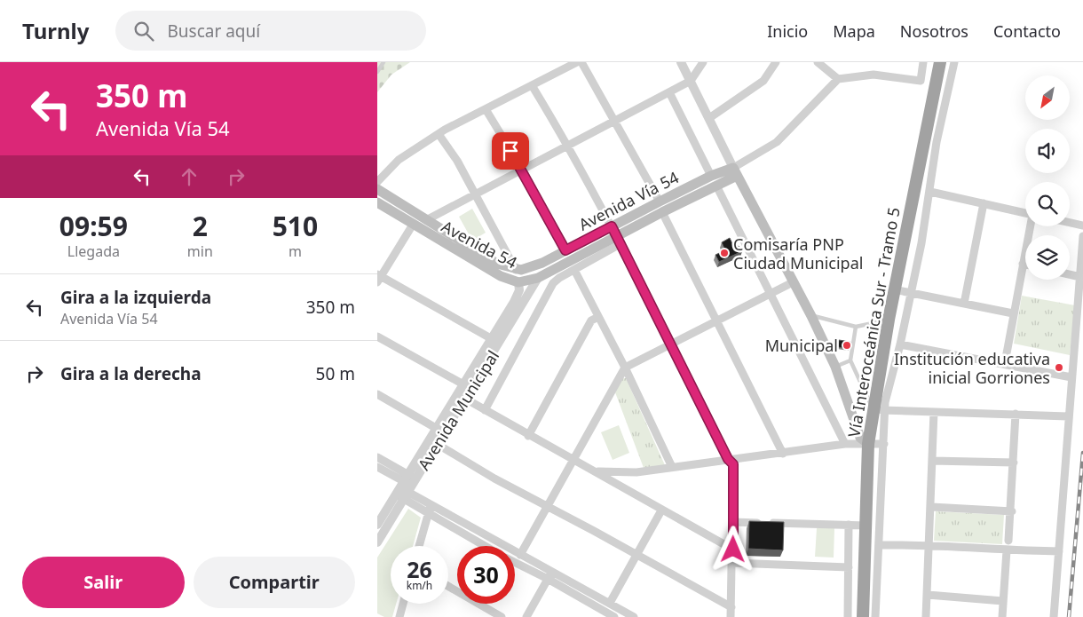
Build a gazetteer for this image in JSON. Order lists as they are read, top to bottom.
{
  "streets": {
    "highway": ["Vía Interoceánica Sur - Tramo 5"],
    "main road": ["Avenida Vía 54", "Avenida 54"],
    "street": ["Avenida Municipal"]
  },
  "crossings": [
    ["Avenida Vía 54", "Avenida 54"],
    ["Avenida 54", "Avenida Municipal"]
  ],
  "places": ["Comisaría PNP Ciudad Municipal", "Municipal", "Institución educativa inicial Gorriones"],
  "north": "bottom left",
  "page": {
    "header": "Turnly",
    "search": "Buscar aquí",
    "nav": [
      "Inicio",
      "Mapa",
      "Nosotros",
      "Contacto"
    ],
    "turn": ["350 m", "Avenida Vía 54"],
    "eta": [
      "09:59",
      "Llegada",
      "2",
      "min",
      "510",
      "m"
    ],
    "list": [
      {
        "name": "Gira a la izquierda",
        "note": "Avenida Vía 54",
        "value": "350 m"
      },
      {
        "name": "Gira a la derecha",
        "value": "50 m"
      }
    ],
    "speed": "26 km/h",
    "limit": "30",
    "buttons": ["Salir", "Compartir"]
  }
}
